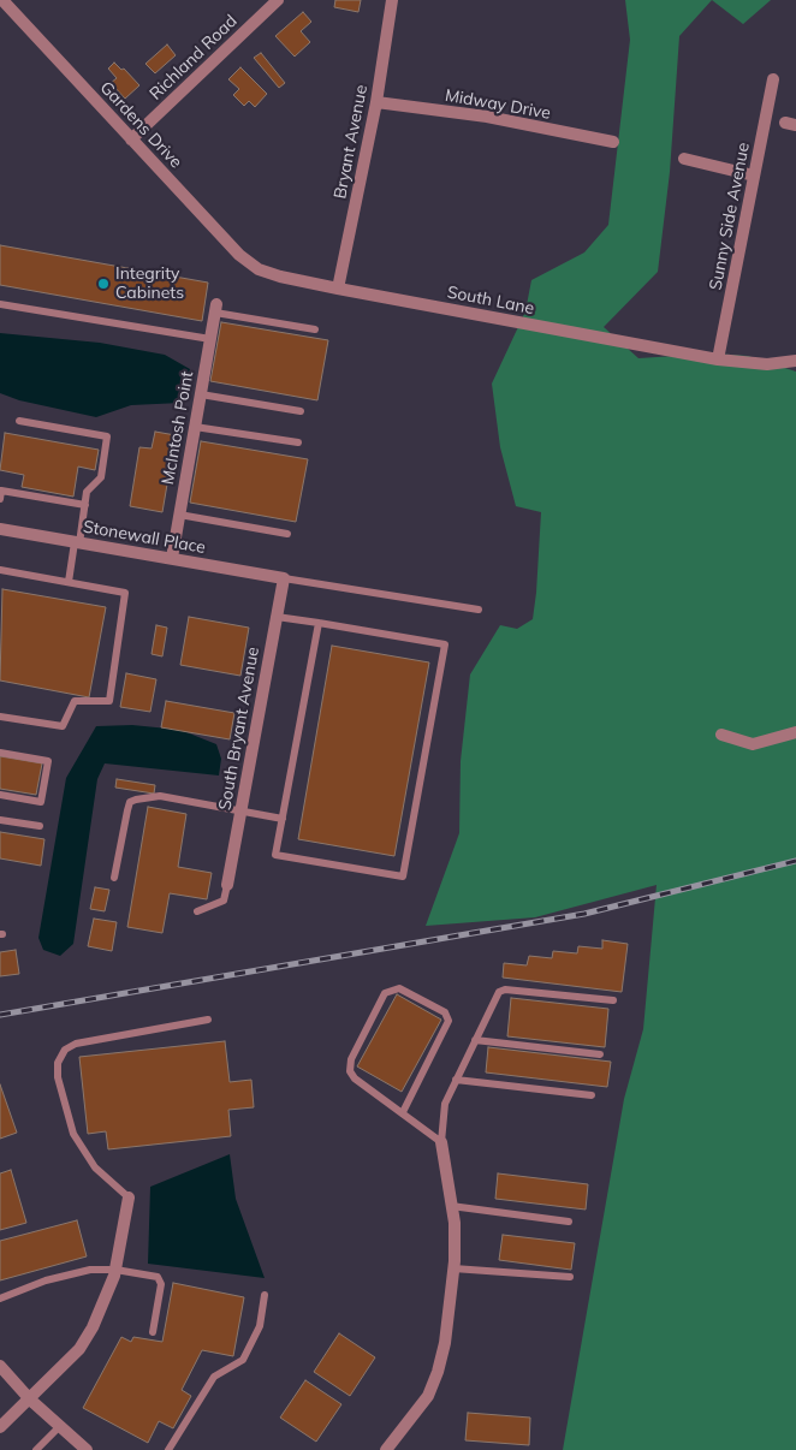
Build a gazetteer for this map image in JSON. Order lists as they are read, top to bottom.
{
  "streets": {
    "street": [
      "Richland Road",
      "Midway Drive",
      "Gardens Drive",
      "Bryant Avenue",
      "Sunny Side Avenue",
      "South Lane",
      "McIntosh Point",
      "Stonewall Place",
      "South Bryant Avenue"
    ]
  },
  "crossings": [
    ["Richland Road", "Gardens Drive"],
    ["Midway Drive", "Bryant Avenue"],
    ["Gardens Drive", "South Lane"],
    ["Bryant Avenue", "South Lane"],
    ["Sunny Side Avenue", "South Lane"],
    ["McIntosh Point", "Stonewall Place"],
    ["Stonewall Place", "South Bryant Avenue"]
  ],
  "places": ["Integrity Cabinets"]
}
